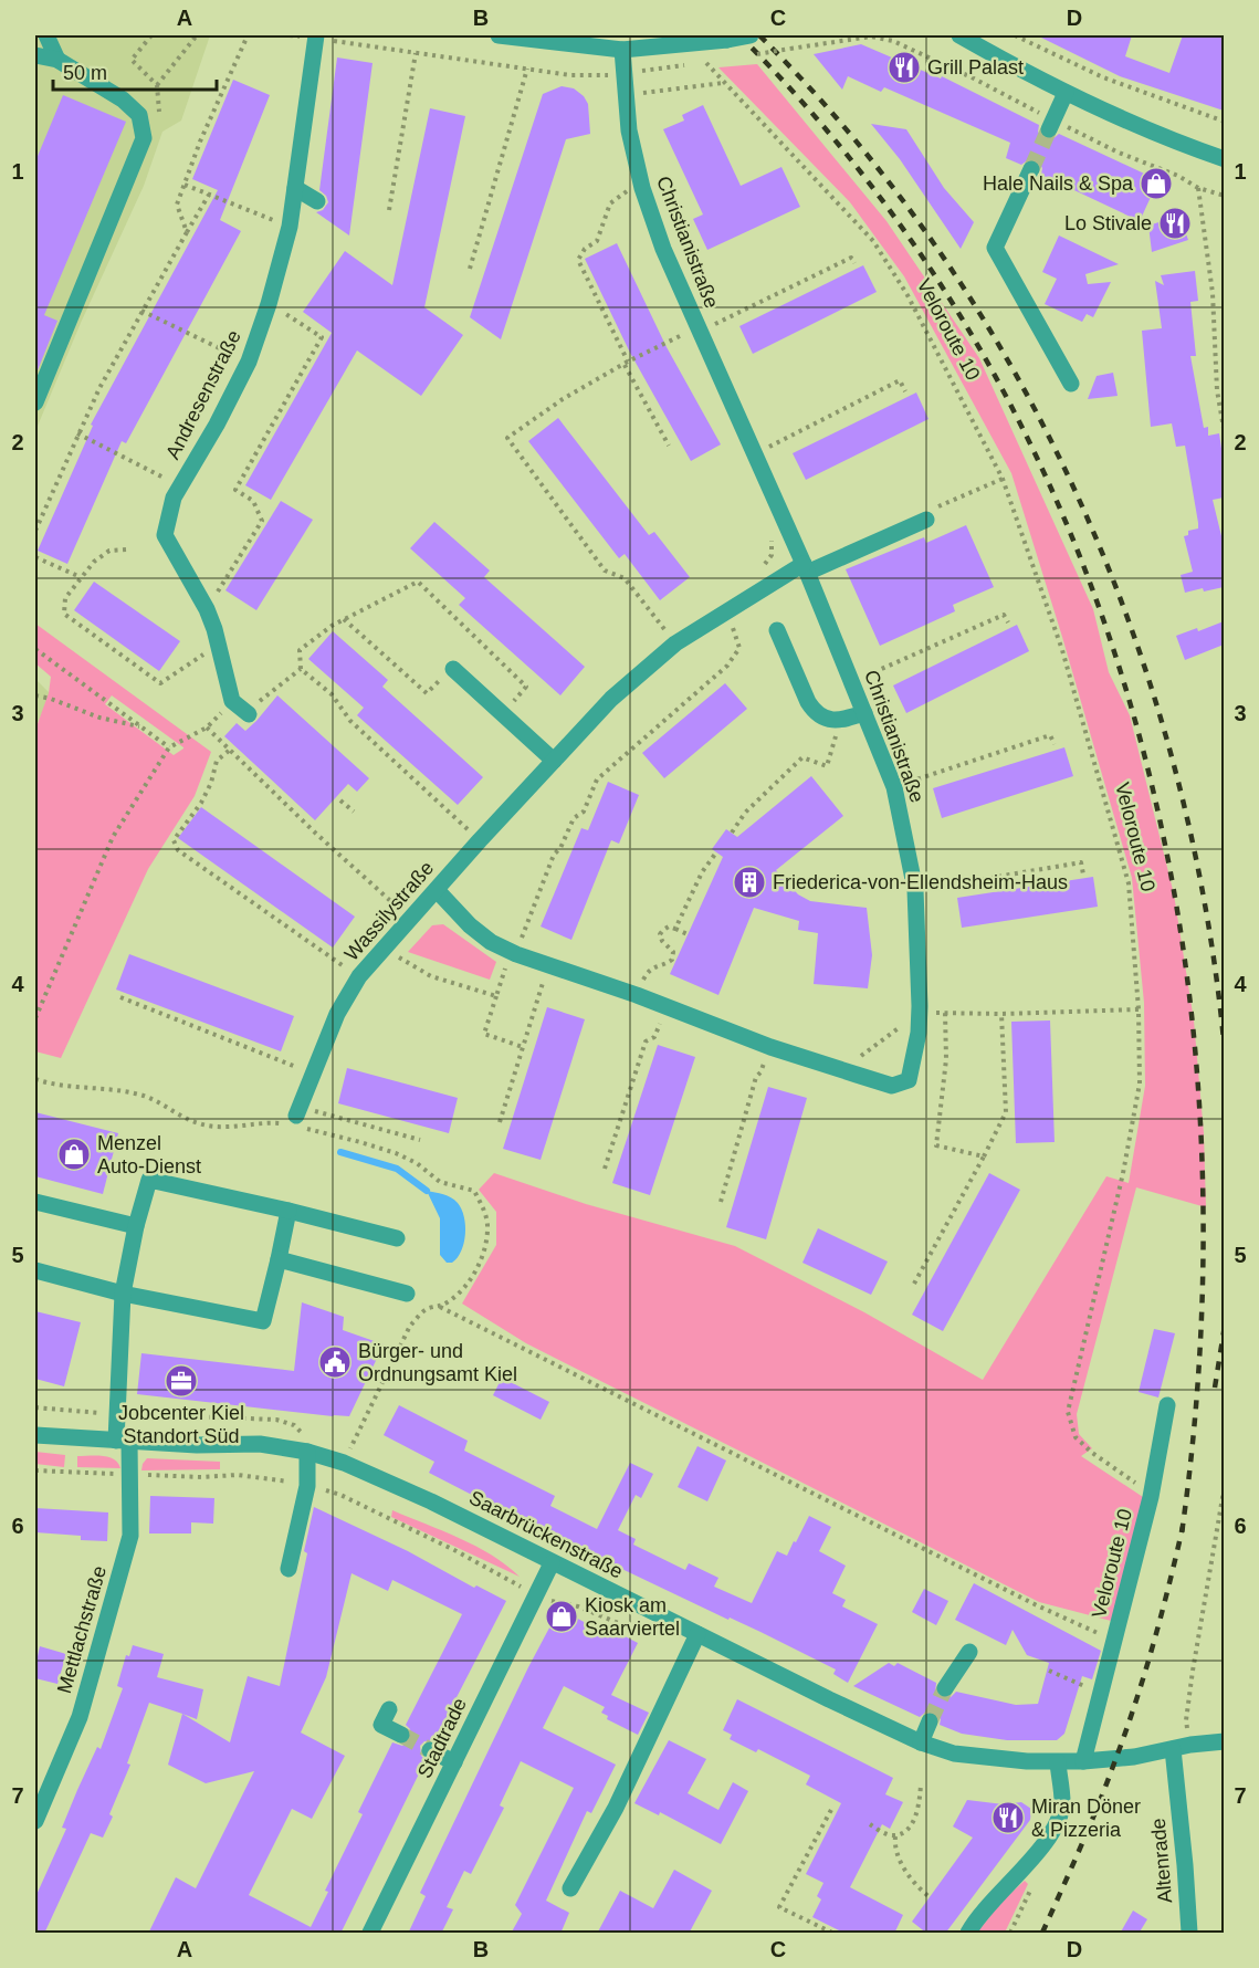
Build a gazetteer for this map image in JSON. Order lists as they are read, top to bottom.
{
  "streets": {
    "street": [
      "Christianistraße",
      "Veloroute 10",
      "Andresenstraße",
      "Wassilystraße",
      "Saarbrückenstraße",
      "Mettlachstraße",
      "Stadtrade",
      "Altenrade"
    ]
  },
  "crossings": [
    ["Christianistraße", "Wassilystraße"],
    ["Veloroute 10", "Saarbrückenstraße"],
    ["Saarbrückenstraße", "Mettlachstraße"],
    ["Saarbrückenstraße", "Stadtrade"],
    ["Saarbrückenstraße", "Altenrade"]
  ],
  "places": {
    "restaurant": ["Grill Palast", "Lo Stivale", "Miran Döner & Pizzeria"],
    "shop": ["Hale Nails & Spa", "Menzel Auto-Dienst", "Kiosk am Saarviertel"],
    "building": ["Friederica-von-Ellendsheim-Haus"],
    "public building": ["Bürger- und Ordnungsamt Kiel"],
    "office": ["Jobcenter Kiel Standort Süd"]
  },
  "scale_bar": "50 m",
  "grid": {
    "columns": [
      "A",
      "B",
      "C",
      "D"
    ],
    "rows": [
      "1",
      "2",
      "3",
      "4",
      "5",
      "6",
      "7"
    ]
  }
}
